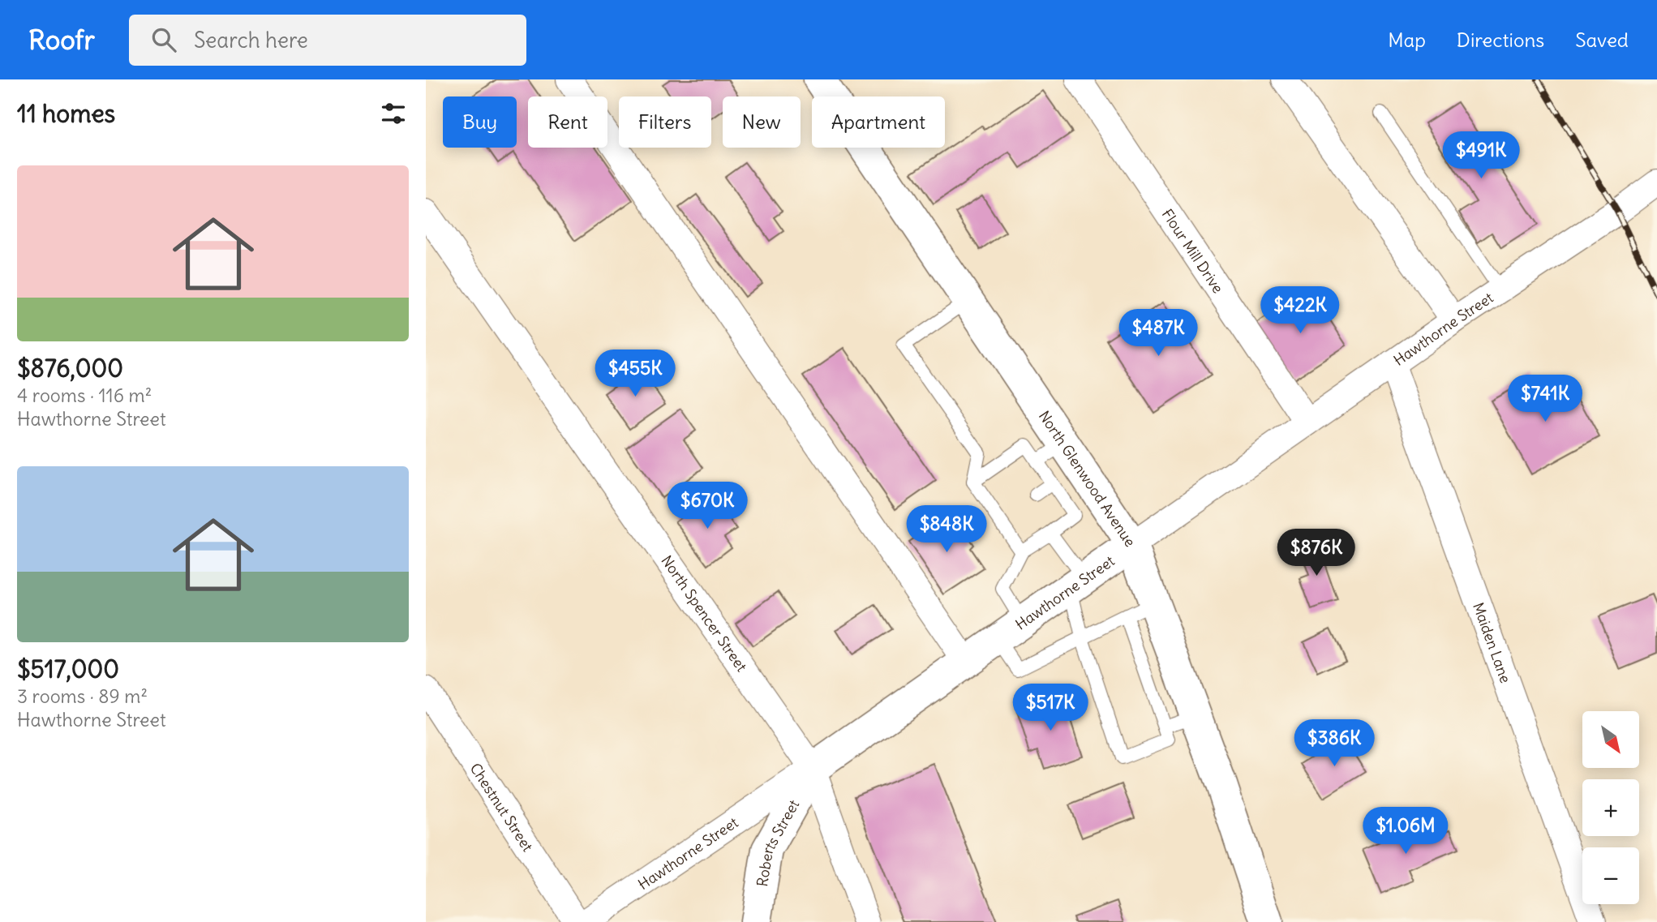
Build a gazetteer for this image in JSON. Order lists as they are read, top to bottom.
{
  "streets": {
    "main road": ["Hawthorne Street", "North Glenwood Avenue", "Roberts Street"],
    "street": [
      "Flour Mill Drive",
      "North Spencer Street",
      "Maiden Lane",
      "Chestnut Street"
    ]
  },
  "crossings": [
    ["Flour Mill Drive", "Hawthorne Street"],
    ["Hawthorne Street", "North Glenwood Avenue"],
    ["Hawthorne Street", "North Spencer Street"],
    ["Hawthorne Street", "Maiden Lane"],
    ["Hawthorne Street", "Roberts Street"],
    ["North Spencer Street", "Roberts Street"]
  ],
  "north": "bottom right",
  "page": {
    "header": "Roofr",
    "search": "Search here",
    "nav": ["Map", "Directions", "Saved"],
    "heading": "11 homes",
    "chip": [
      "Buy",
      "Rent",
      "Filters",
      "New",
      "Apartment"
    ],
    "price": [
      "$491K",
      "$422K",
      "$487K",
      "$455K",
      "$741K",
      "$670K",
      "$848K",
      "$876K",
      "$517K",
      "$386K",
      "$1.06M"
    ],
    "list": [
      {
        "name": "$876,000",
        "note": "4 rooms · 116 m² · Hawthorne Street"
      },
      {
        "name": "$517,000",
        "note": "3 rooms · 89 m² · Hawthorne Street"
      }
    ],
    "map_buttons": ["+", "−"]
  }
}
